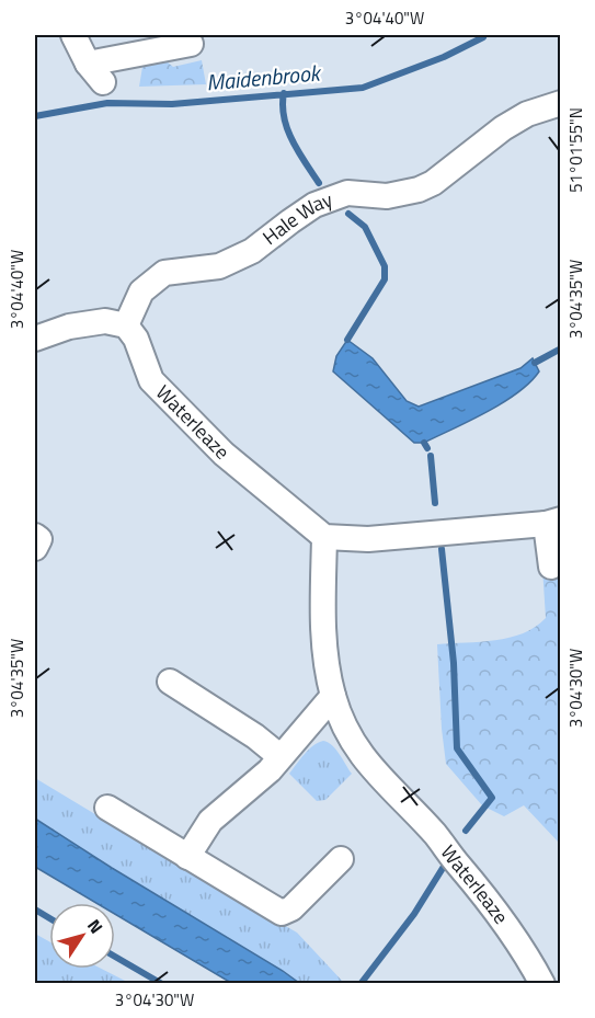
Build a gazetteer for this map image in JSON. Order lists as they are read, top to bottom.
{
  "streets": {
    "street": ["Hale Way", "Waterleaze"]
  },
  "crossings": [
    ["Hale Way", "Waterleaze"]
  ],
  "water": ["Maidenbrook"],
  "north": "top right",
  "coordinates": [
    "3°04'40\"W",
    "51°01'55\"N",
    "3°04'35\"W",
    "3°04'30\"W"
  ]
}
